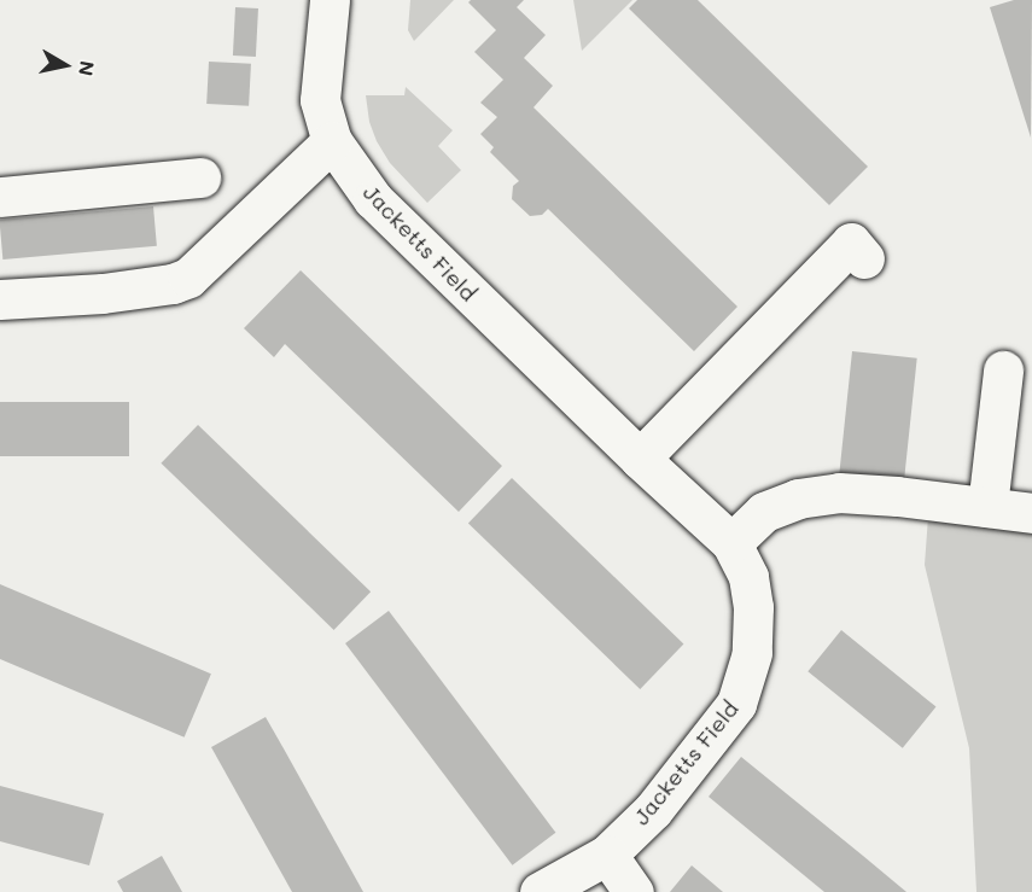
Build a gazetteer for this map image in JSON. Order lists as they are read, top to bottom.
{
  "streets": {
    "street": ["Jacketts Field"]
  },
  "north": "right"
}
